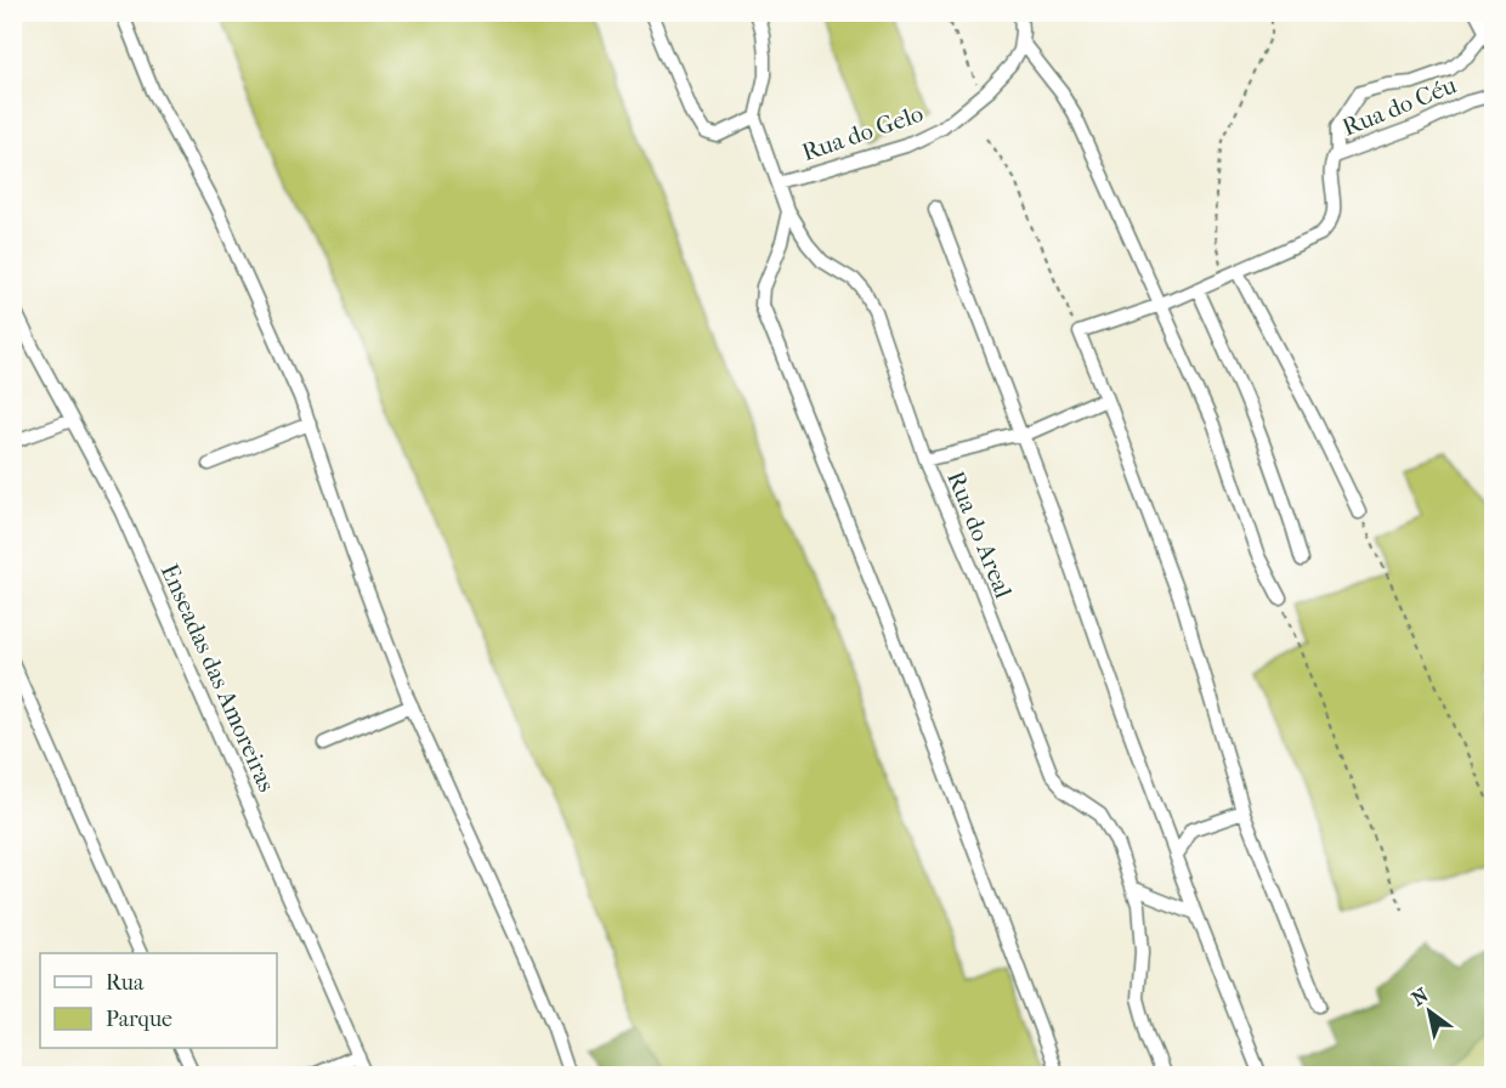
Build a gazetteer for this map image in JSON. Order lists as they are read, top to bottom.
{
  "streets": {
    "street": [
      "Rua do Céu",
      "Rua do Gelo",
      "Rua do Areal",
      "Enseadas das Amoreiras"
    ]
  },
  "crossings": [
    ["Rua do Gelo", "Rua do Areal"]
  ],
  "legend": ["Rua", "Parque"],
  "north": "top left"
}
